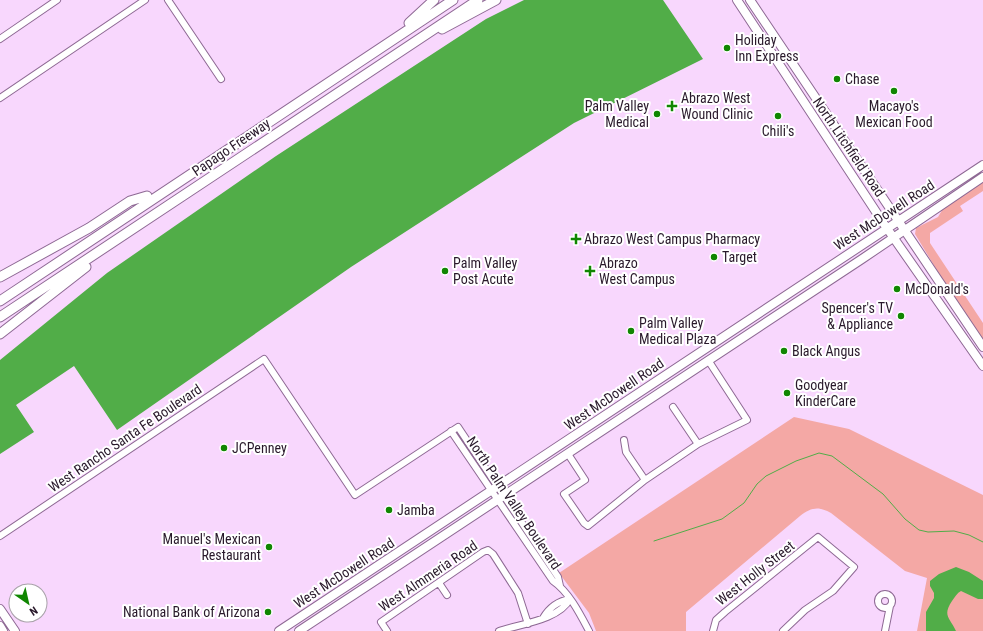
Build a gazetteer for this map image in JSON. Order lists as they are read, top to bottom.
{
  "streets": {
    "highway": ["Papago Freeway"],
    "main road": ["North Litchfield Road", "West McDowell Road"],
    "street": [
      "West Rancho Santa Fe Boulevard",
      "North Palm Valley Boulevard",
      "West Holly Street",
      "West Almmeria Road"
    ]
  },
  "crossings": [
    ["North Litchfield Road", "West McDowell Road"],
    ["West McDowell Road", "North Palm Valley Boulevard"],
    ["West Rancho Santa Fe Boulevard", "North Palm Valley Boulevard"]
  ],
  "places": {
    "other": [
      "Holiday Inn Express",
      "Chase",
      "Macayo's Mexican Food",
      "Palm Valley Medical",
      "Chili's",
      "Target",
      "Palm Valley Post Acute",
      "McDonald's",
      "Spencer's TV & Appliance",
      "Palm Valley Medical Plaza",
      "Black Angus",
      "Goodyear KinderCare",
      "JCPenney",
      "Jamba",
      "Manuel's Mexican Restaurant",
      "National Bank of Arizona"
    ],
    "health": ["Abrazo West Wound Clinic", "Abrazo West Campus Pharmacy", "Abrazo West Campus"]
  },
  "north": "bottom right"
}
